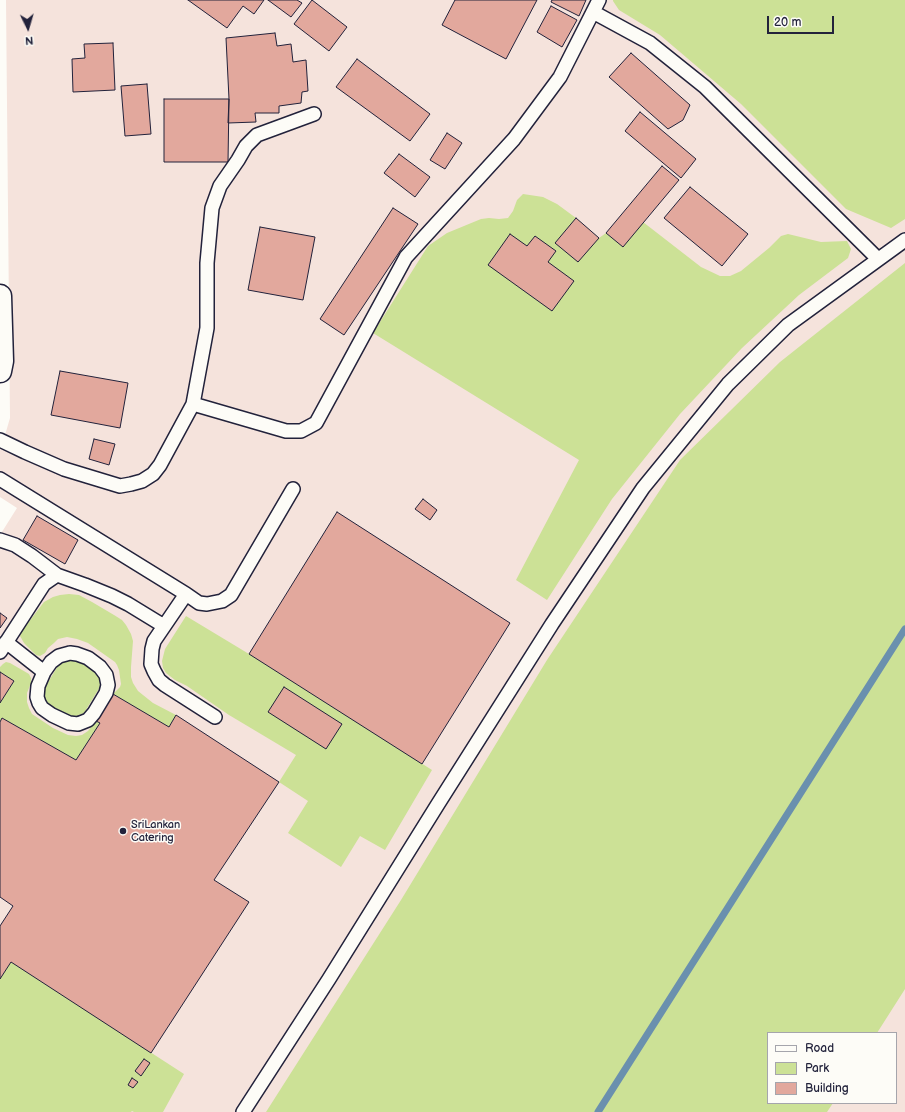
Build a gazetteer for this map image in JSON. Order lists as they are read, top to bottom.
{
  "places": ["SriLankan Catering"],
  "legend": ["Road", "Park", "Building"],
  "scale_bar": "20 m",
  "north": "bottom"
}
